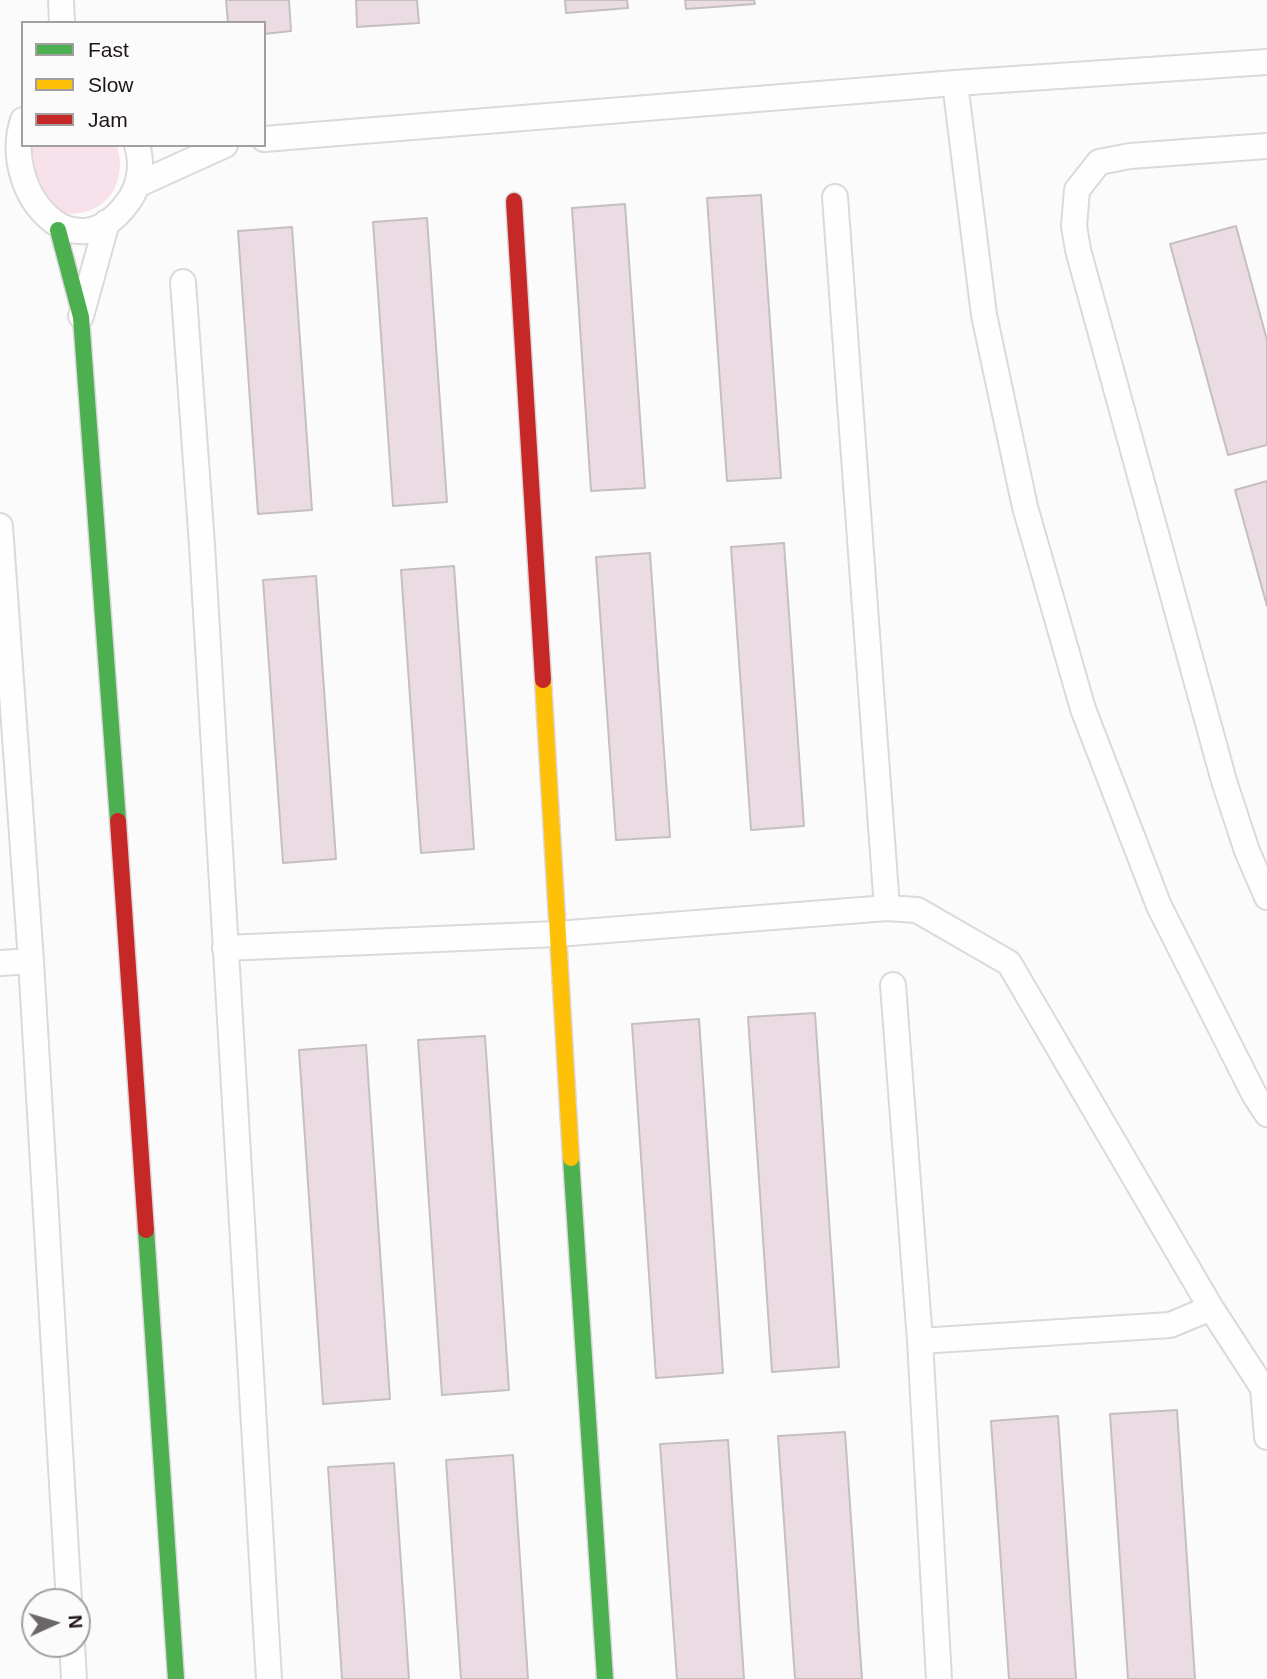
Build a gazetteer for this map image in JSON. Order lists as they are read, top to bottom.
{
  "legend": ["Fast", "Slow", "Jam"],
  "north": "right"
}
